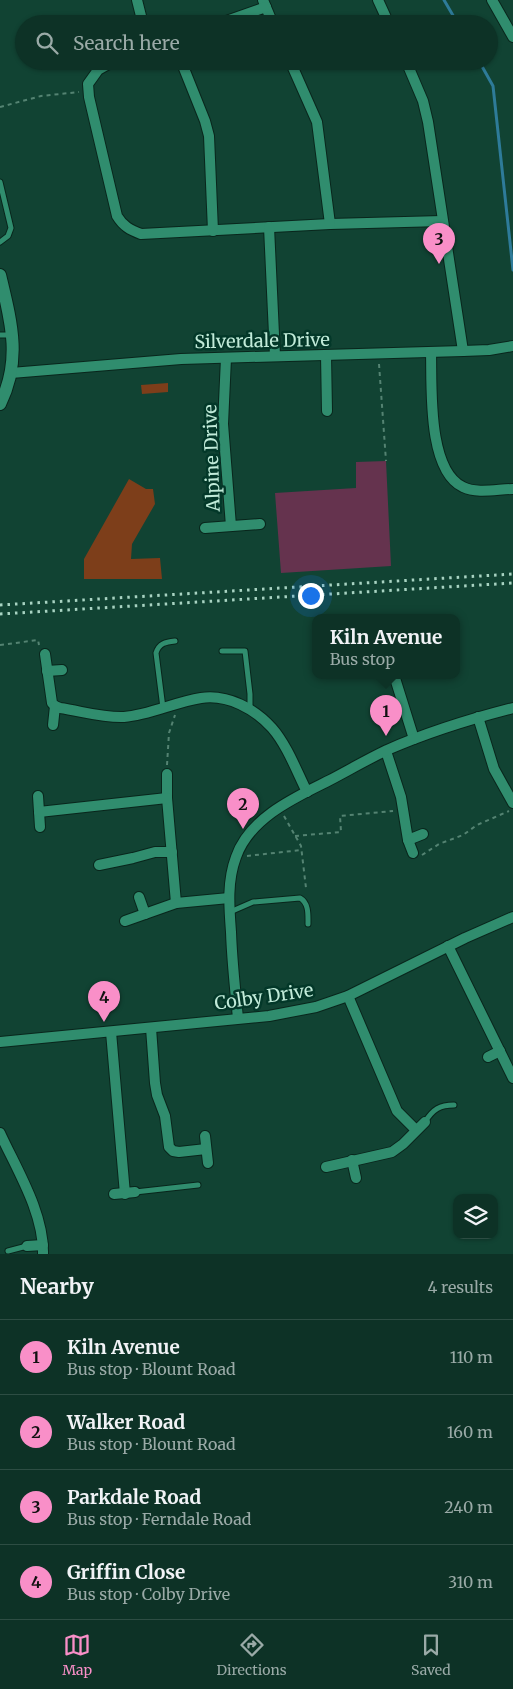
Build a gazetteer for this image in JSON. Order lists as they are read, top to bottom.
{
  "streets": {
    "street": ["Silverdale Drive", "Alpine Drive", "Colby Drive"]
  },
  "crossings": [
    ["Silverdale Drive", "Alpine Drive"]
  ],
  "page": {
    "search": "Search here",
    "pins": [
      "3",
      "1",
      "2",
      "4"
    ],
    "popup": ["Kiln Avenue", "Bus stop"],
    "heading": ["Nearby", "4 results"],
    "list": [
      {
        "mark": "1",
        "name": "Kiln Avenue",
        "note": "Bus stop · Blount Road",
        "value": "110 m"
      },
      {
        "mark": "2",
        "name": "Walker Road",
        "note": "Bus stop · Blount Road",
        "value": "160 m"
      },
      {
        "mark": "3",
        "name": "Parkdale Road",
        "note": "Bus stop · Ferndale Road",
        "value": "240 m"
      },
      {
        "mark": "4",
        "name": "Griffin Close",
        "note": "Bus stop · Colby Drive",
        "value": "310 m"
      }
    ],
    "nav": ["Map", "Directions", "Saved"]
  }
}
